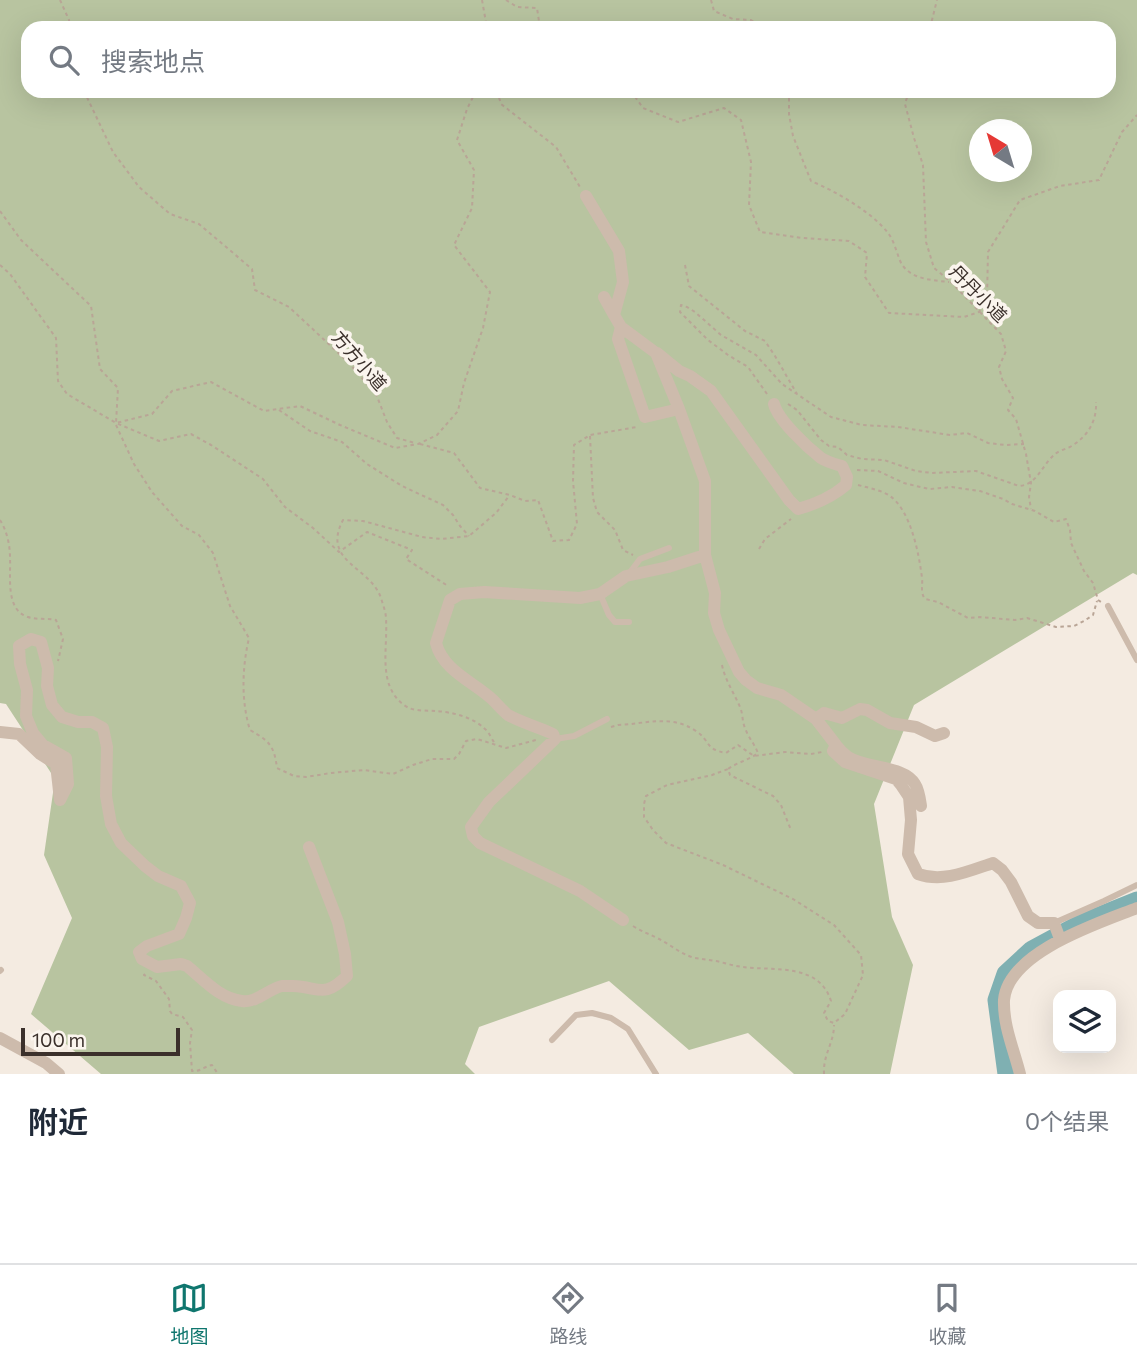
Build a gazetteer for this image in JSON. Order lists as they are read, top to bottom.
{
  "streets": {
    "path": ["丹丹小道", "方方小道"]
  },
  "scale_bar": "100 m",
  "north": "top left",
  "page": {
    "search": "搜索地点",
    "scale": "100 m",
    "heading": ["附近", "0个结果"],
    "nav": ["地图", "路线", "收藏"]
  }
}
